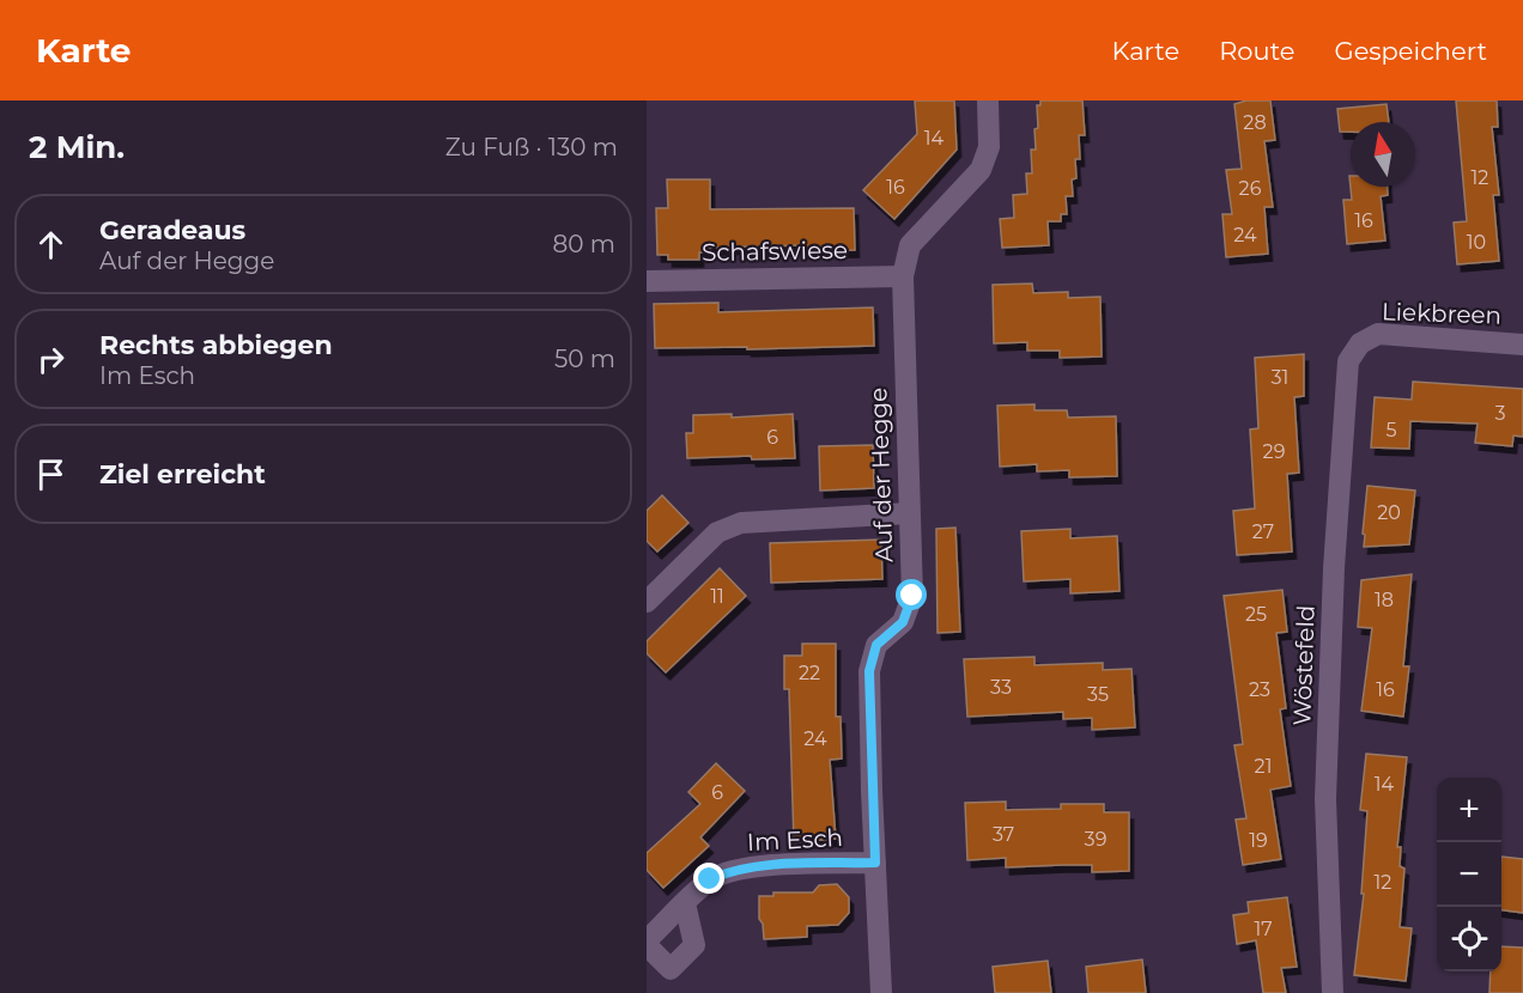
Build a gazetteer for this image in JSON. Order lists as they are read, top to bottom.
{
  "streets": {
    "street": [
      "Schafswiese",
      "Liekbreen",
      "Auf der Hegge",
      "Wöstefeld",
      "Im Esch"
    ]
  },
  "crossings": [
    ["Schafswiese", "Auf der Hegge"],
    ["Liekbreen", "Wöstefeld"],
    ["Auf der Hegge", "Im Esch"]
  ],
  "house_numbers": [
    "28",
    "14",
    "12",
    "16",
    "26",
    "16",
    "24",
    "10",
    "31",
    "3",
    "5",
    "6",
    "29",
    "20",
    "27",
    "11",
    "18",
    "25",
    "22",
    "33",
    "23",
    "16",
    "35",
    "24",
    "21",
    "14",
    "6",
    "37",
    "39",
    "19",
    "12",
    "17"
  ],
  "north": "top",
  "page": {
    "header": "Karte",
    "nav": ["Karte", "Route", "Gespeichert"],
    "heading": ["2 Min.", "Zu Fuß · 130 m"],
    "list": [
      ["Geradeaus", "Auf der Hegge", "80 m"],
      ["Rechts abbiegen", "Im Esch", "50 m"],
      "Ziel erreicht"
    ],
    "map_buttons": ["+", "−"]
  }
}
